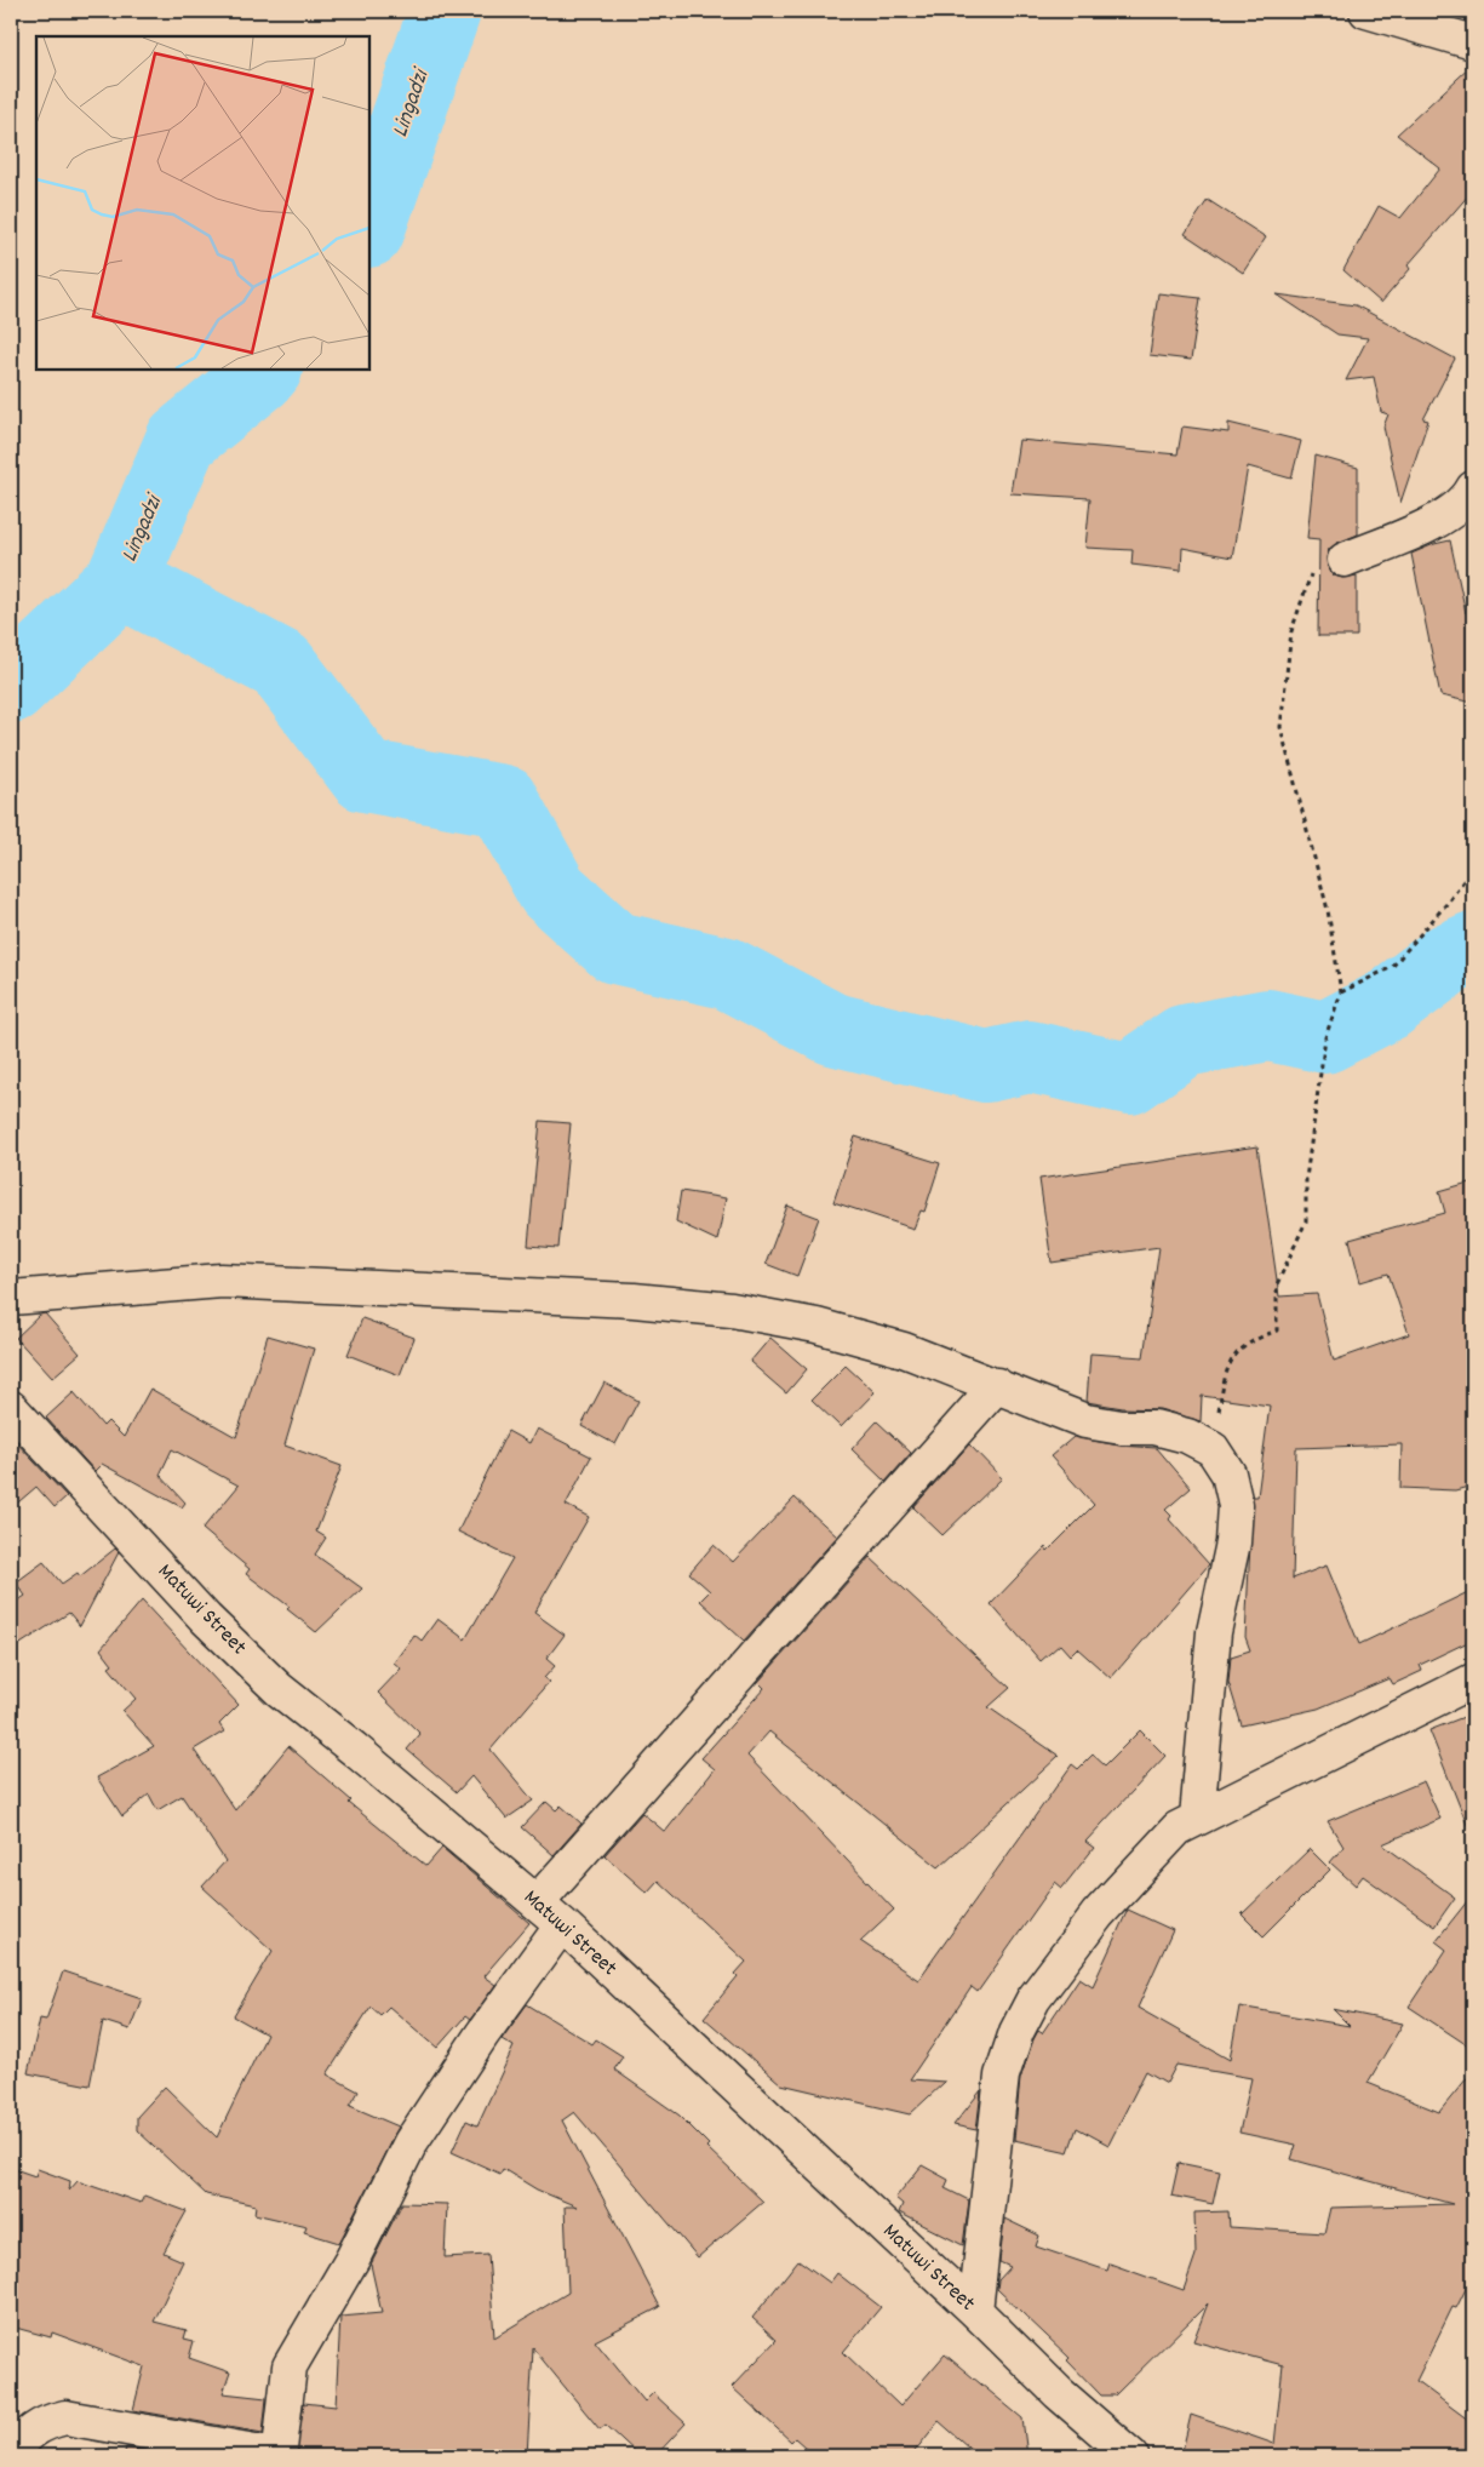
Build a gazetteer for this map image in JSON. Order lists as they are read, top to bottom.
{
  "streets": {
    "street": ["Matuwi Street"]
  },
  "water": ["Lingadzi"]
}
